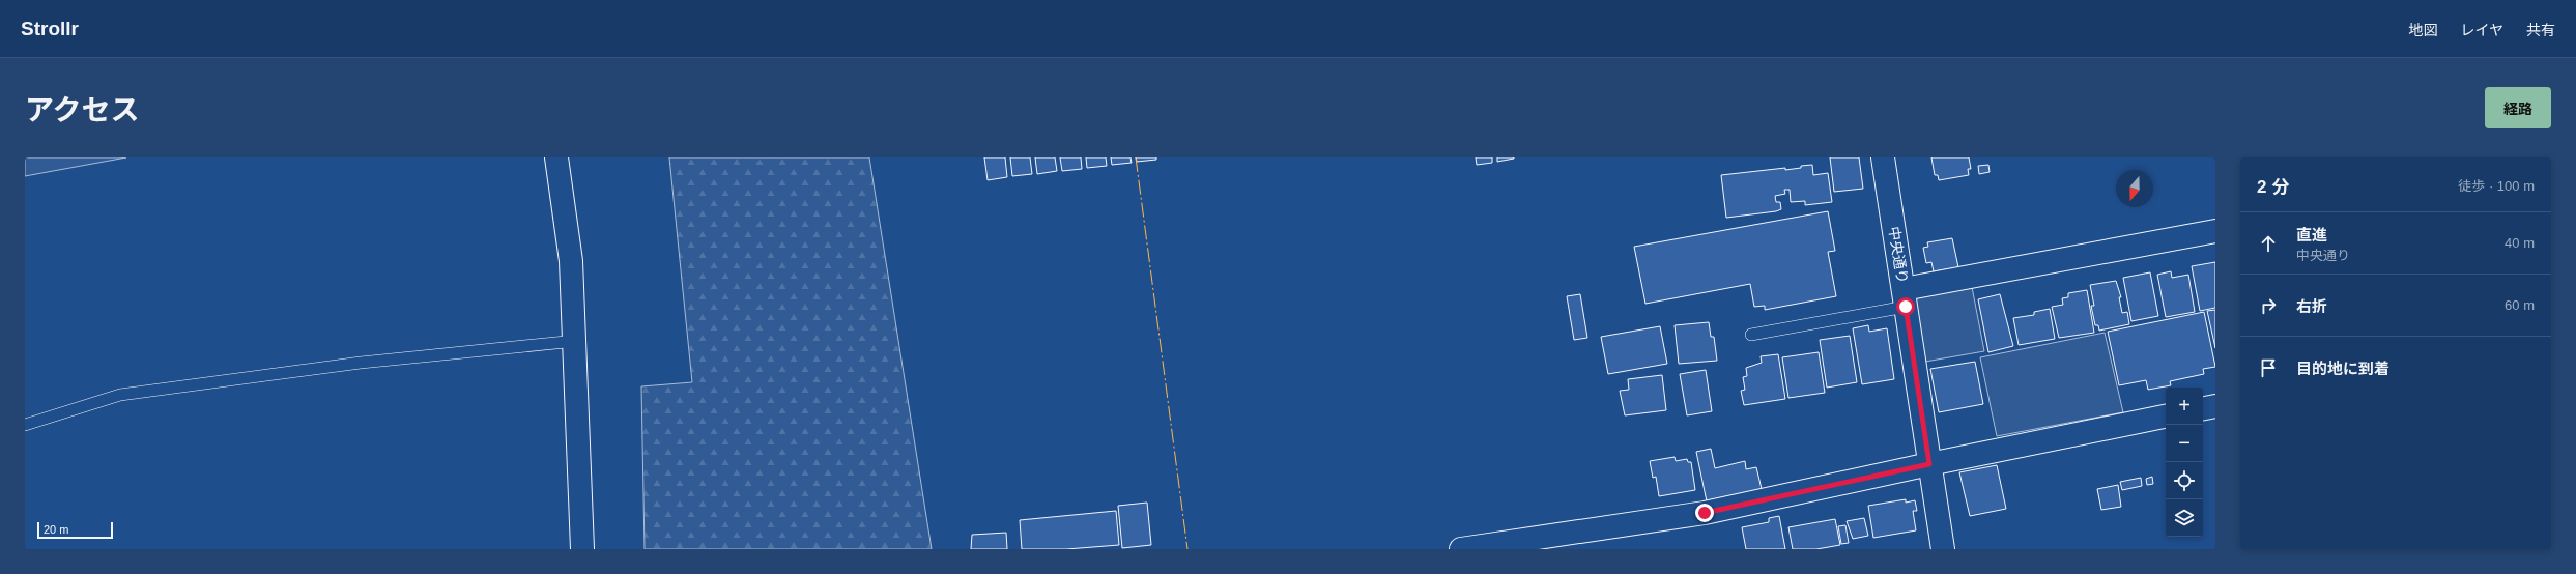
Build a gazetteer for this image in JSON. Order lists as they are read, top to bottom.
{
  "streets": {
    "street": ["中央通り"]
  },
  "scale_bar": "20 m",
  "north": "bottom",
  "page": {
    "header": "Strollr",
    "nav": ["地図", "レイヤ", "共有"],
    "title": "アクセス",
    "buttons": "経路",
    "heading": ["2 分", "徒歩 · 100 m"],
    "list": [
      ["直進", "中央通り", "40 m"],
      ["右折", "60 m"],
      "目的地に到着"
    ],
    "map_buttons": ["+", "−"],
    "scale": "20 m"
  }
}
